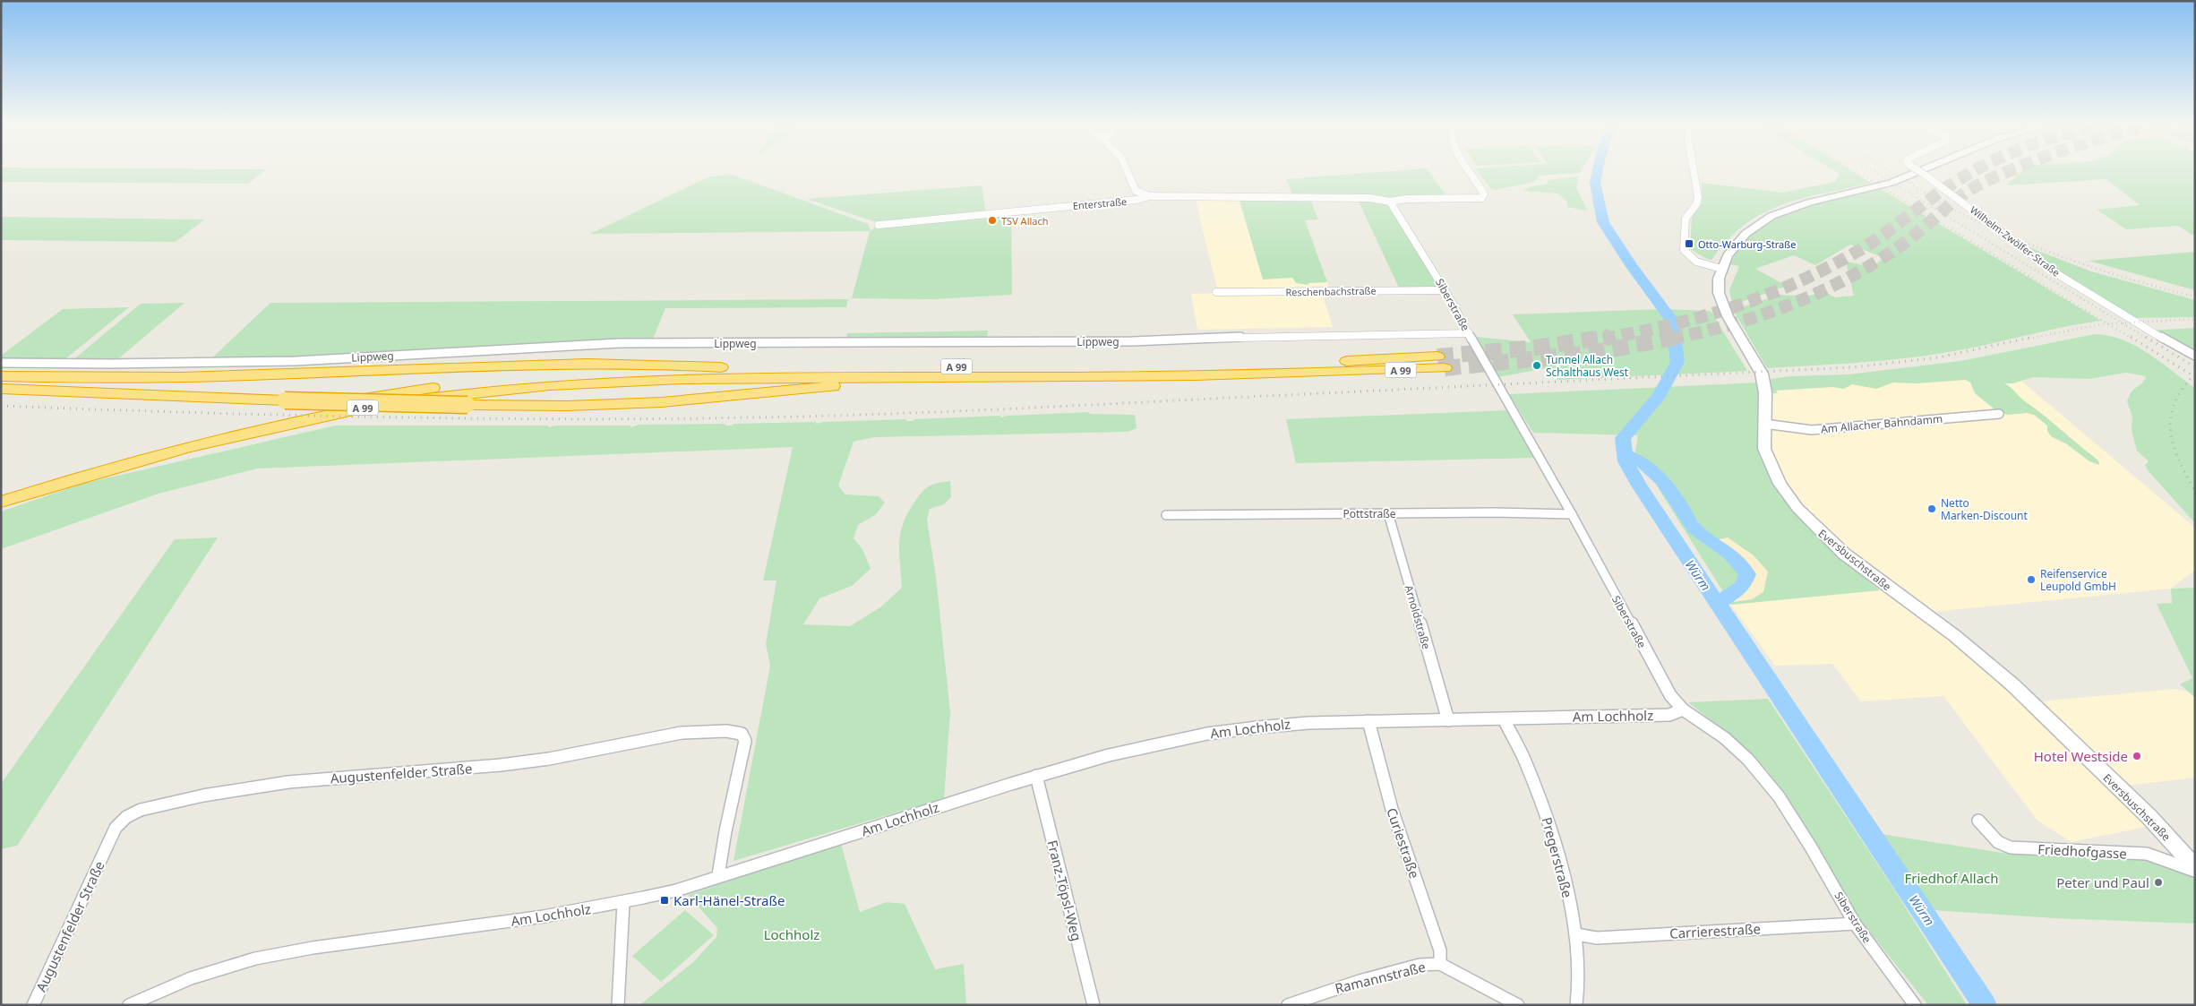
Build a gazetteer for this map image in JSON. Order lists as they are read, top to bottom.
{
  "streets": {
    "highway": ["A 99"],
    "main road": ["Eversbuschstraße"],
    "street": [
      "Enterstraße",
      "Wilhelm-Zwölfer-Straße",
      "Reschenbachstraße",
      "Siberstraße",
      "Lippweg",
      "Am Allacher Bahndamm",
      "Pottstraße",
      "Arnoldstraße",
      "Am Lochholz",
      "Augustenfelder Straße",
      "Curiestraße",
      "Friedhofgasse",
      "Pregerstraße",
      "Franz-Töpsl-Weg",
      "Carrierestraße",
      "Ramannstraße"
    ]
  },
  "crossings": [
    ["Enterstraße", "Siberstraße"],
    ["Reschenbachstraße", "Siberstraße"],
    ["Siberstraße", "Lippweg"],
    ["Siberstraße", "Pottstraße"],
    ["Siberstraße", "Am Lochholz"],
    ["Siberstraße", "Carrierestraße"],
    ["Am Allacher Bahndamm", "Eversbuschstraße"],
    ["Pottstraße", "Arnoldstraße"],
    ["Arnoldstraße", "Am Lochholz"],
    ["Am Lochholz", "Augustenfelder Straße"],
    ["Am Lochholz", "Curiestraße"],
    ["Am Lochholz", "Pregerstraße"],
    ["Am Lochholz", "Franz-Töpsl-Weg"],
    ["Curiestraße", "Ramannstraße"],
    ["Pregerstraße", "Carrierestraße"]
  ],
  "water": ["Würm"],
  "parks": ["Friedhof Allach", "Lochholz"],
  "places": {
    "other": [
      "TSV Allach",
      "Tunnel Allach Schalthaus West",
      "Netto Marken-Discount",
      "Reifenservice Leupold GmbH",
      "Hotel Westside",
      "Peter und Paul"
    ],
    "transit": ["Otto-Warburg-Straße", "Karl-Hänel-Straße"]
  }
}
